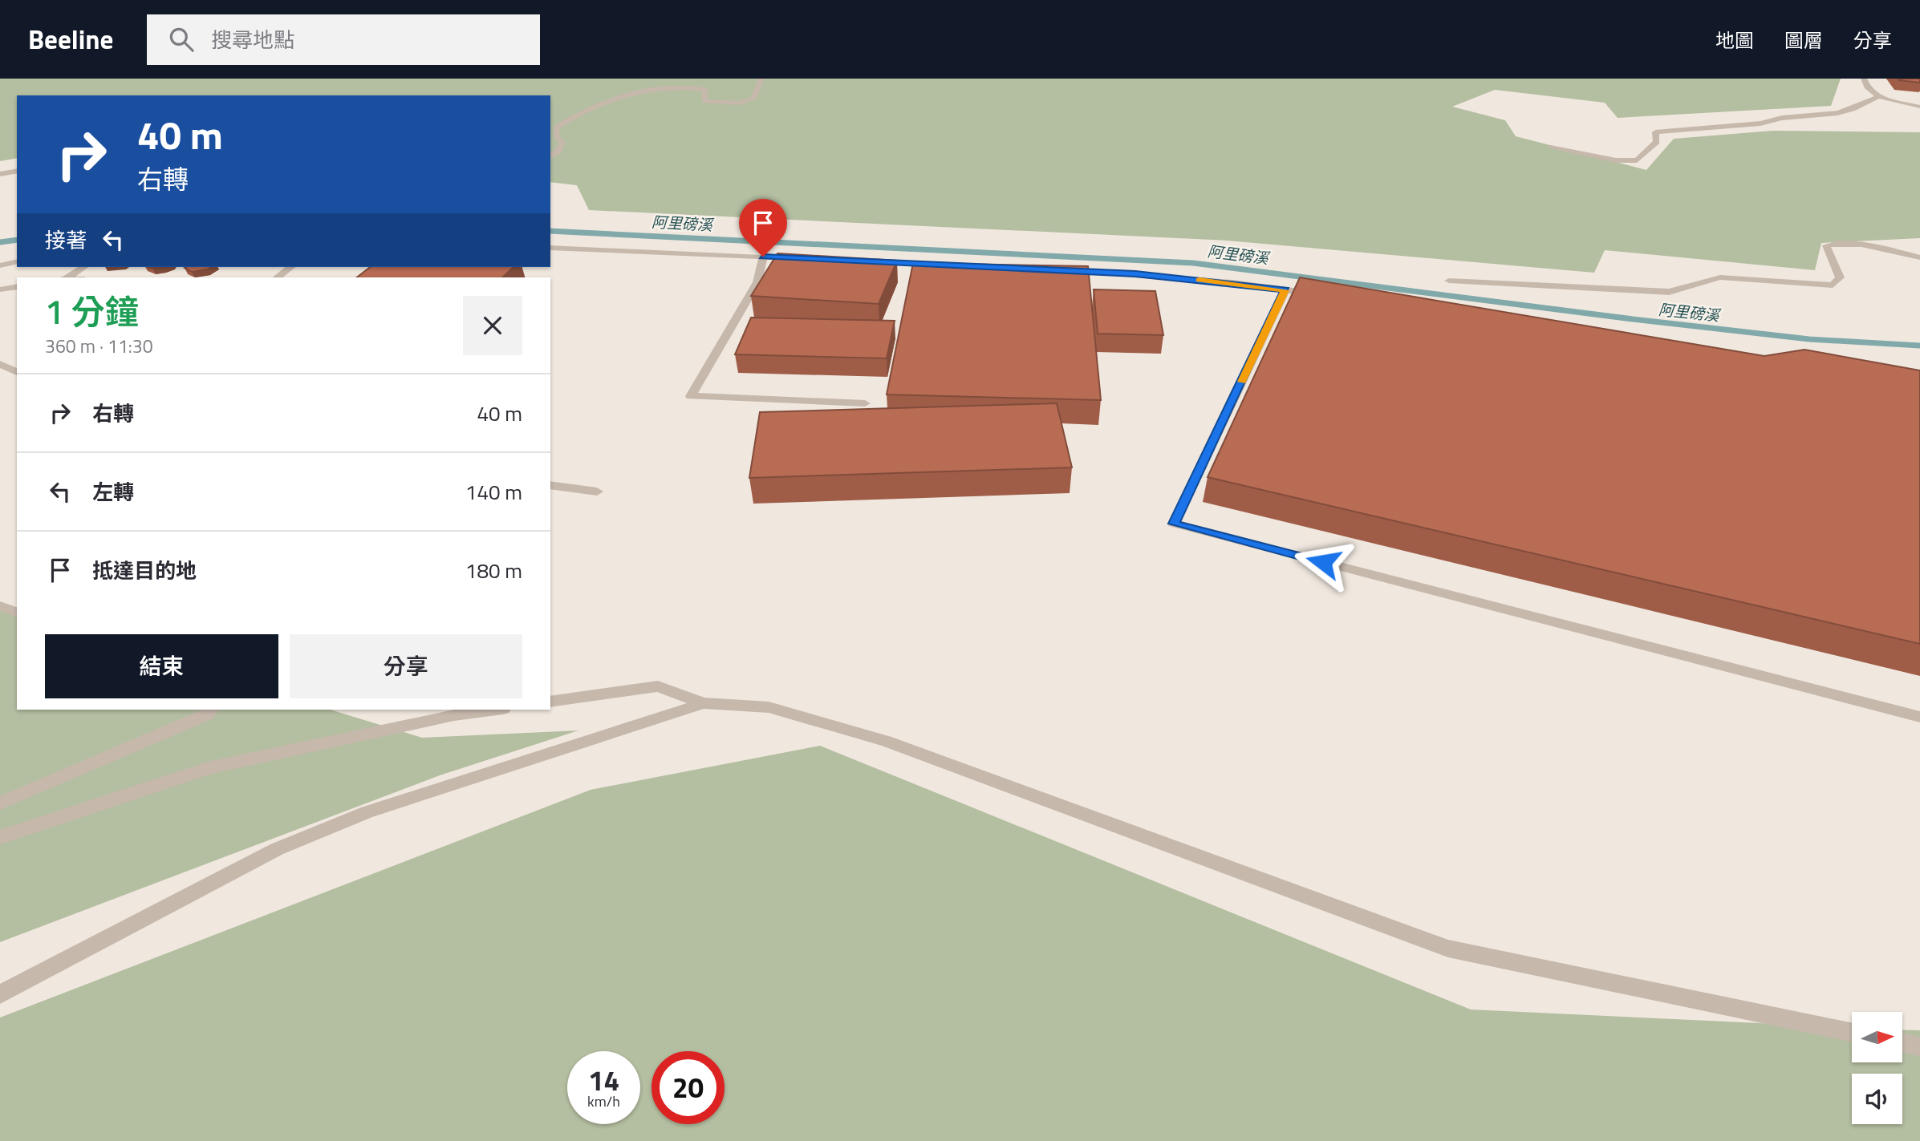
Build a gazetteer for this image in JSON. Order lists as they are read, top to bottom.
{
  "water": ["阿里磅溪"],
  "north": "right",
  "page": {
    "header": "Beeline",
    "search": "搜尋地點",
    "nav": ["地圖", "圖層", "分享"],
    "turn": ["40 m", "右轉"],
    "then": "接著",
    "heading": ["1 分鐘", "360 m · 11:30"],
    "list": [
      {
        "name": "右轉",
        "value": "40 m"
      },
      {
        "name": "左轉",
        "value": "140 m"
      },
      {
        "name": "抵達目的地",
        "value": "180 m"
      }
    ],
    "buttons": ["結束", "分享"],
    "speed": "14 km/h",
    "limit": "20"
  }
}
